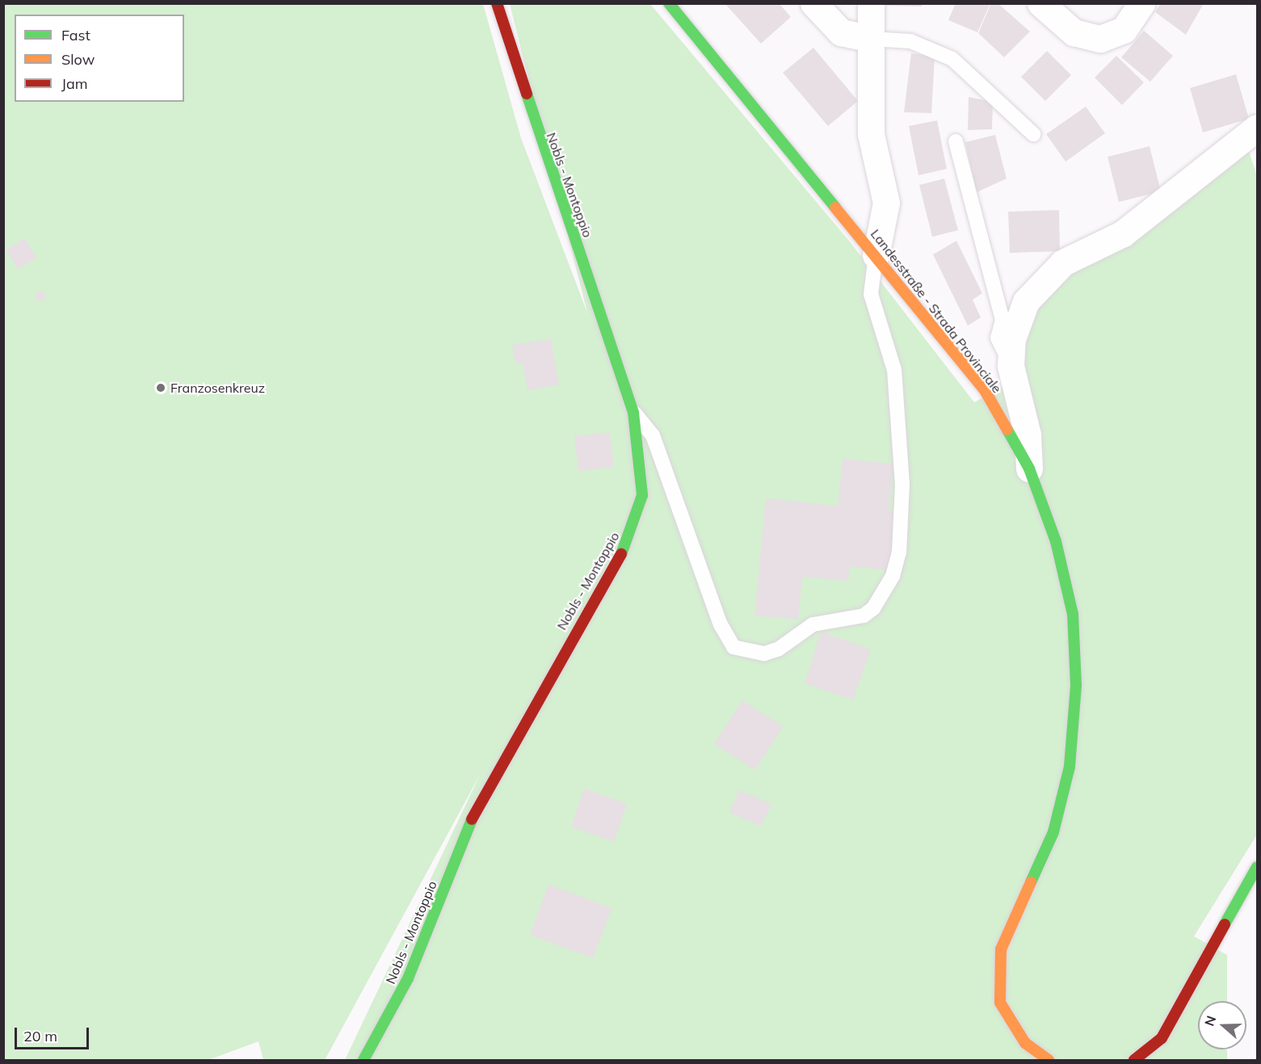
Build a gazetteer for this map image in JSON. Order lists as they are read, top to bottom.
{
  "streets": {
    "main road": ["Nobls - Montoppio", "Landesstraße - Strada Provinciale"]
  },
  "places": ["Franzosenkreuz"],
  "legend": ["Fast", "Slow", "Jam"],
  "scale_bar": "20 m",
  "north": "left"
}
